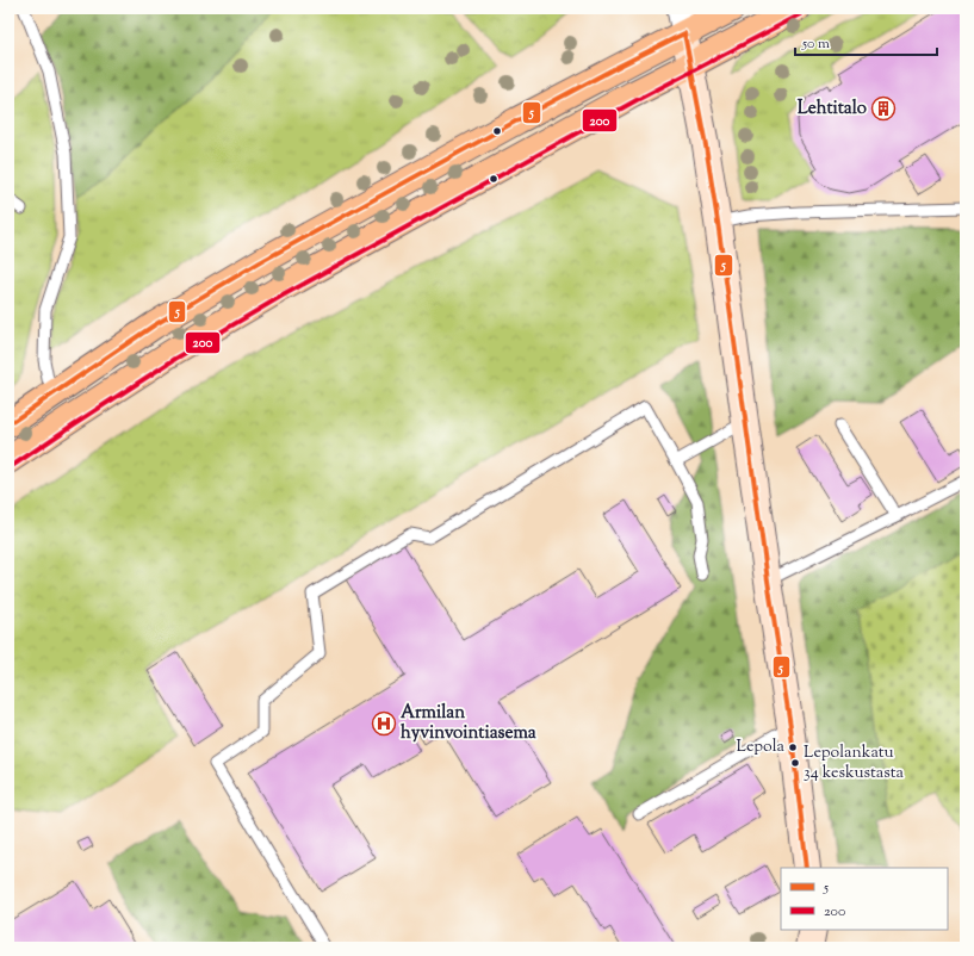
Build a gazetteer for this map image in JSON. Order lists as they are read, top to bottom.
{
  "places": {
    "building": ["Lehtitalo"],
    "hospital": ["Armilan hyvinvointiasema"],
    "other": ["Lepola", "Lepolankatu 34 keskustasta"]
  },
  "lines": ["transit line 200", "transit line 5"],
  "legend": ["5", "200"],
  "scale_bar": "50 m"
}
